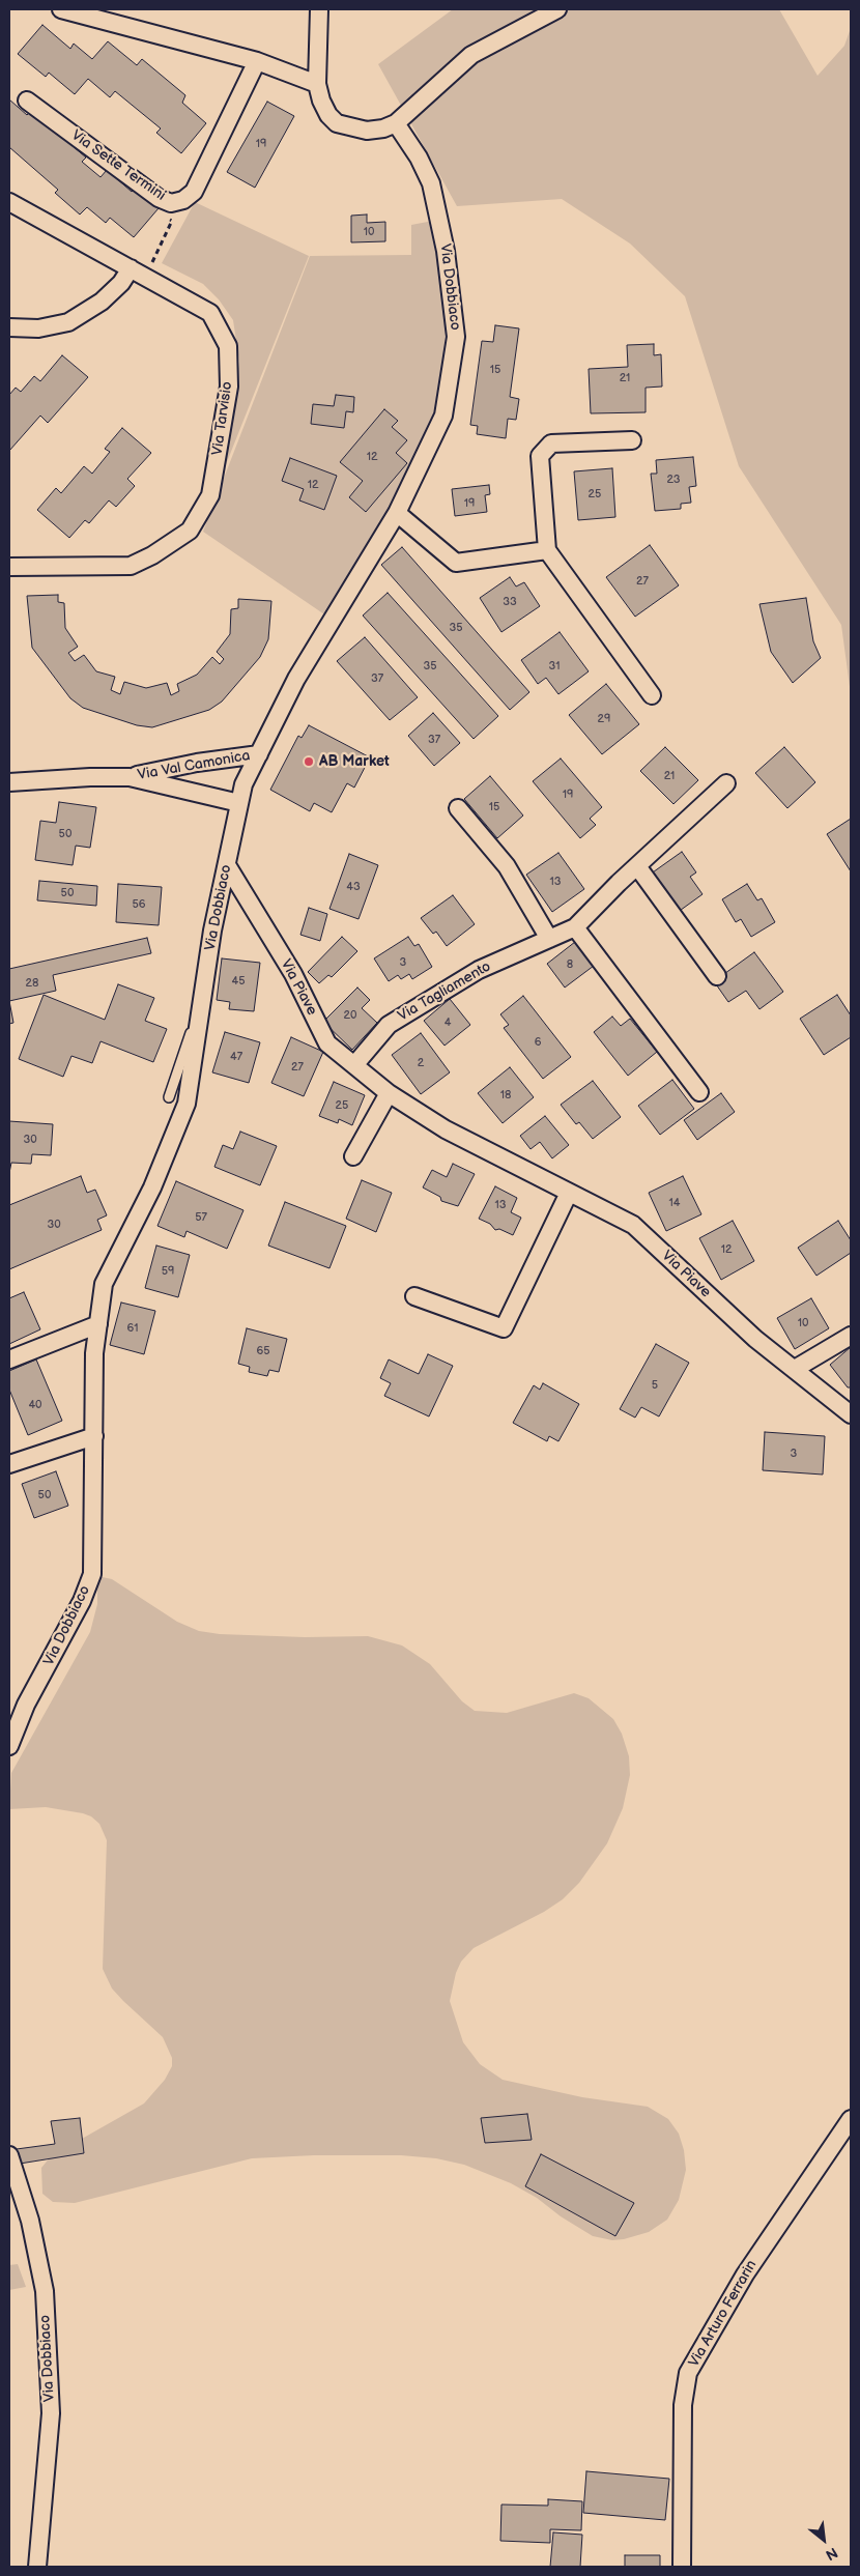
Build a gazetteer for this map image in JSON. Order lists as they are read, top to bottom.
{
  "streets": {
    "street": [
      "Via Sette Termini",
      "Via Dobbiaco",
      "Via Tarvisio",
      "Via Val Camonica",
      "Via Piave",
      "Via Tagliamento",
      "Via Arturo Ferrarin"
    ]
  },
  "crossings": [
    ["Via Dobbiaco", "Via Val Camonica"],
    ["Via Dobbiaco", "Via Piave"],
    ["Via Piave", "Via Tagliamento"]
  ],
  "places": ["AB Market"],
  "house_numbers": [
    "19",
    "10",
    "15",
    "21",
    "12",
    "23",
    "12",
    "25",
    "19",
    "27",
    "33",
    "35",
    "35",
    "31",
    "37",
    "29",
    "37",
    "21",
    "19",
    "15",
    "50",
    "13",
    "43",
    "50",
    "56",
    "3",
    "8",
    "45",
    "28",
    "20",
    "4",
    "6",
    "47",
    "2",
    "27",
    "18",
    "25",
    "30",
    "14",
    "13",
    "57",
    "30",
    "12",
    "59",
    "10",
    "61",
    "65",
    "5",
    "40",
    "3",
    "50"
  ],
  "north": "bottom right"
}
